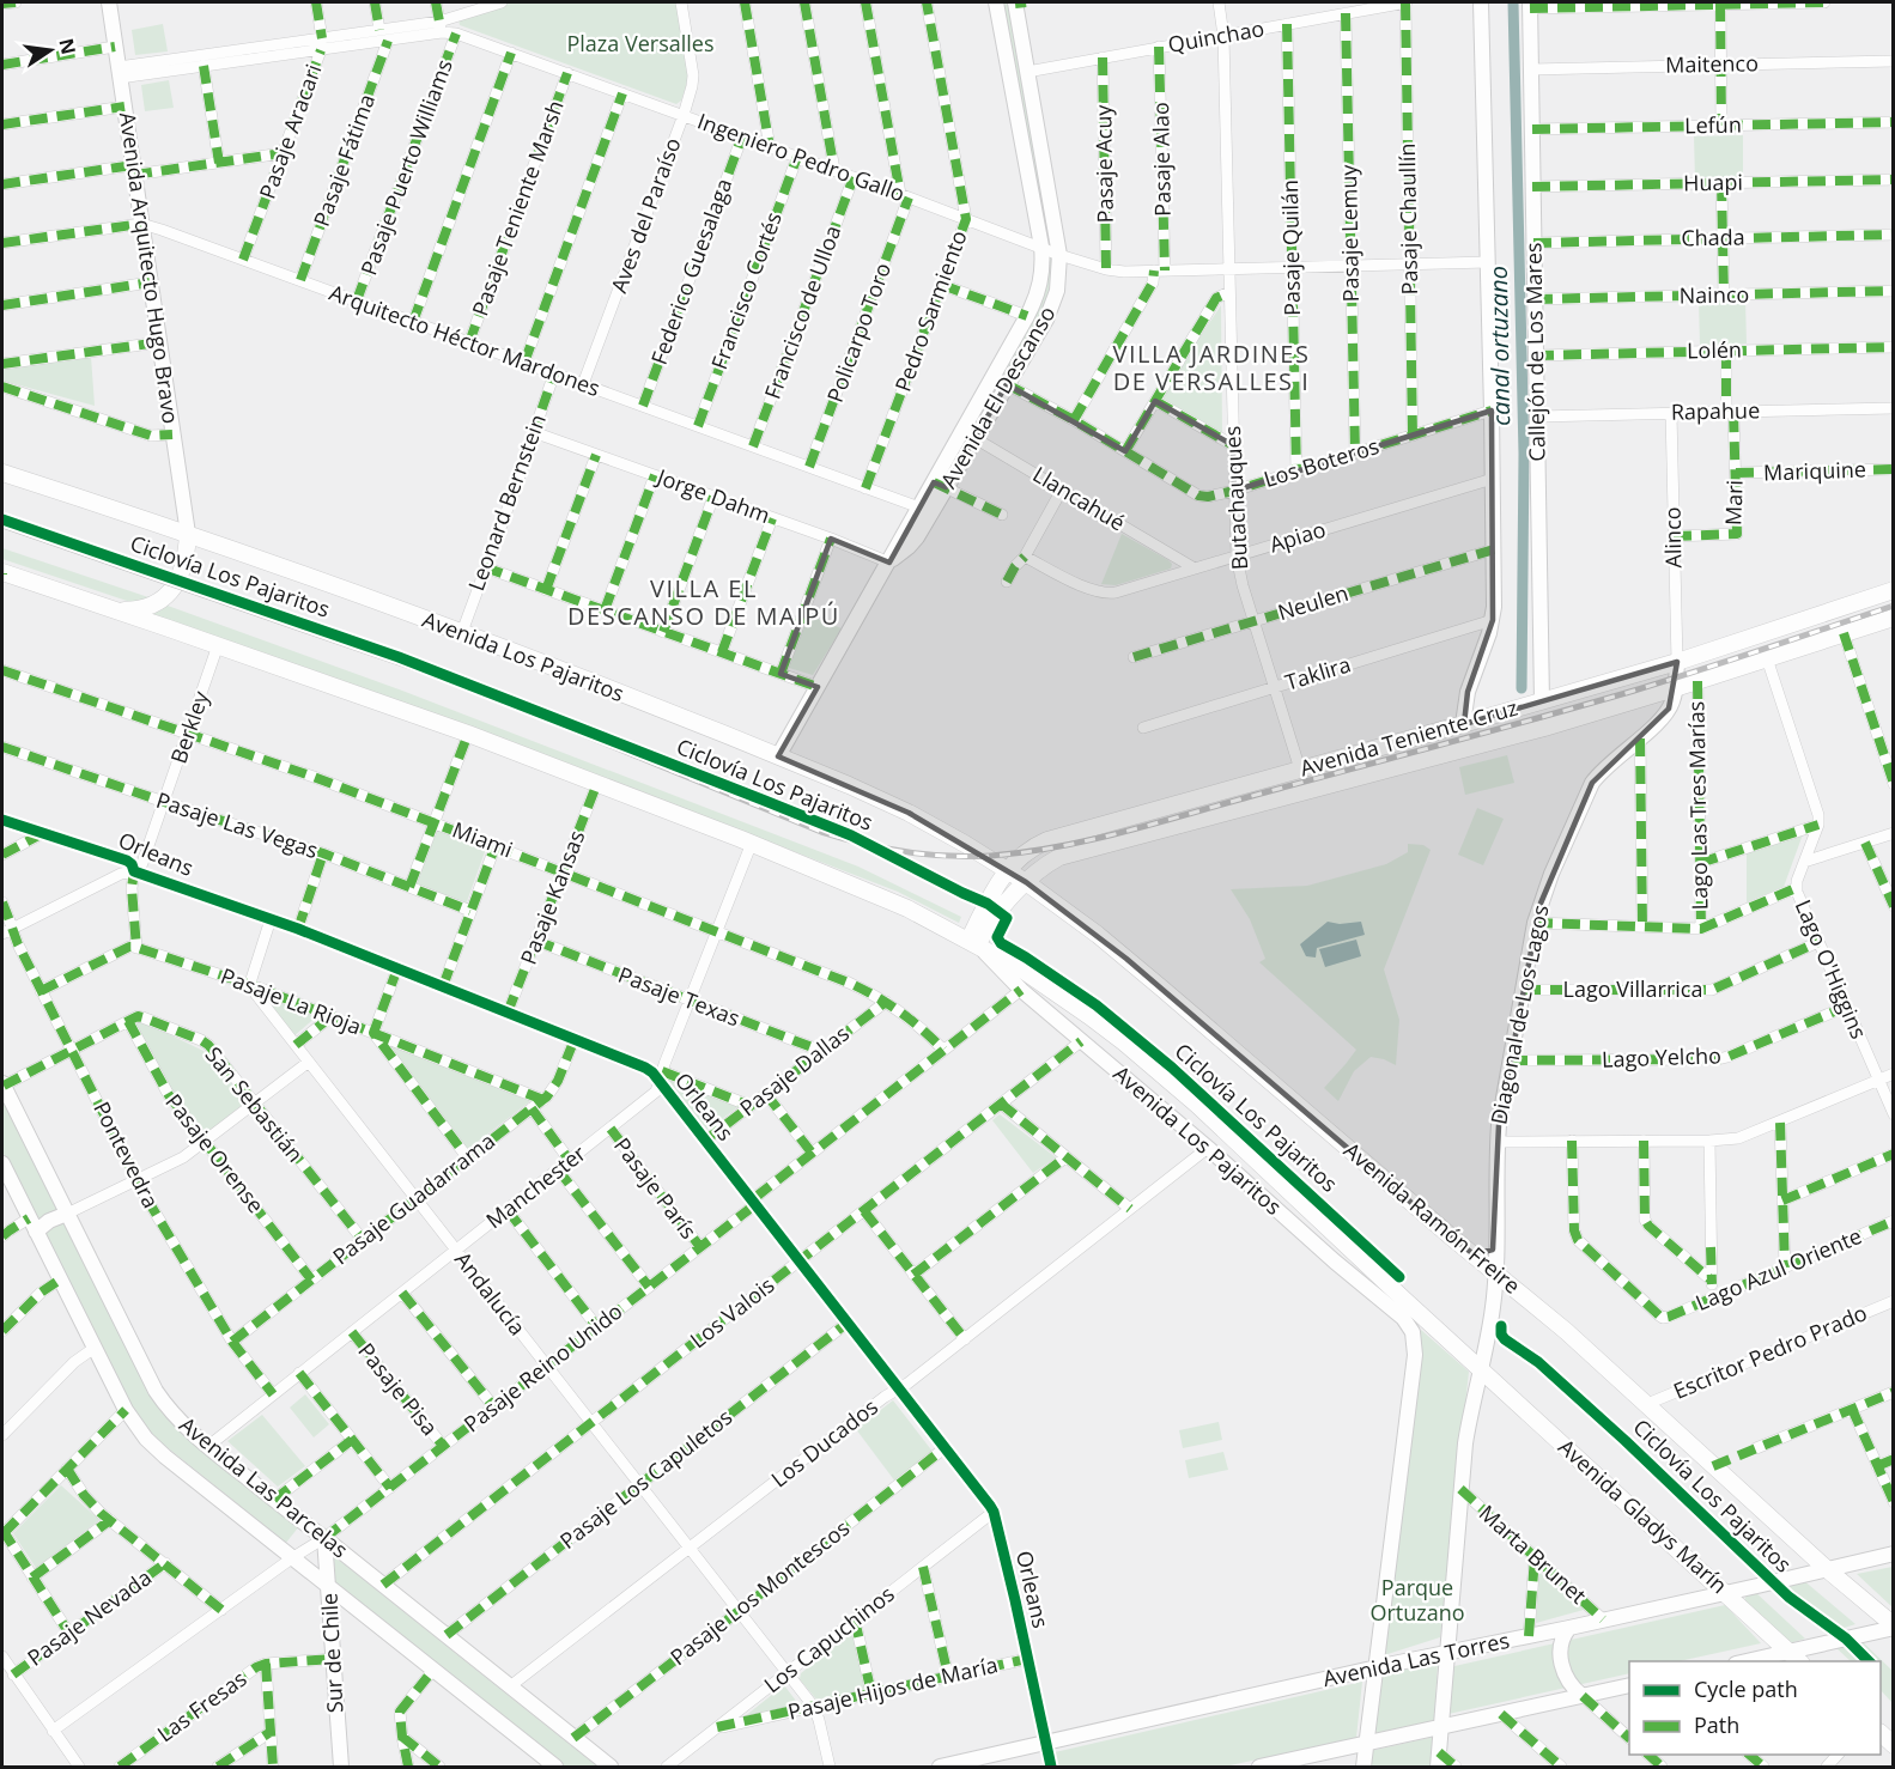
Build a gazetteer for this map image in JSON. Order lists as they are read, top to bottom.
{
  "streets": {
    "main road": [
      "Avenida Los Pajaritos",
      "Avenida Teniente Cruz",
      "Avenida Ramón Freire",
      "Avenida Gladys Marín"
    ],
    "street": [
      "Quinchao",
      "Maitenco",
      "Lefún",
      "Pasaje Aracari",
      "Ingeniero Pedro Gallo",
      "Pasaje Alao",
      "Pasaje Fátima",
      "Pasaje Acuy",
      "Pasaje Puerto Williams",
      "Huapi",
      "Pasaje Teniente Marsh",
      "Aves del Paraíso",
      "Pasaje Chaullín",
      "Pasaje Lemuy",
      "Chada",
      "Pasaje Quilán",
      "Avenida Arquitecto Hugo Bravo",
      "Federico Guesalaga",
      "Francisco Cortés",
      "Nainco",
      "Pedro Sarmiento",
      "Francisco de Ulloa",
      "Policarpo Toro",
      "Arquitecto Héctor Mardones",
      "Lolén",
      "Callejón de Los Mares",
      "Avenida El Descanso",
      "Rapahue",
      "Los Boteros",
      "Mariquine",
      "Jorge Dahm",
      "Butachauques",
      "Llancahué",
      "Leonard Bernstein",
      "Mari",
      "Apiao",
      "Alinco",
      "Neulen",
      "Taklira",
      "Berkley",
      "Lago Las Tres Marías",
      "Pasaje Las Vegas",
      "Miami",
      "Orleans",
      "Pasaje Kansas",
      "Lago O'Higgins",
      "Lago Villarrica",
      "Pasaje Texas",
      "Pasaje La Rioja",
      "Diagonal de Los Lagos",
      "Lago Yelcho",
      "Pasaje Dallas",
      "San Sebastián",
      "Pasaje Orense",
      "Pontevedra",
      "Manchester",
      "Pasaje París",
      "Pasaje Guadarrama",
      "Lago Azul Oriente",
      "Andalucía",
      "Los Valois",
      "Escritor Pedro Prado",
      "Pasaje Reino Unido",
      "Pasaje Pisa",
      "Los Ducados",
      "Pasaje Los Capuletos",
      "Avenida Las Parcelas",
      "Marta Brunet",
      "Pasaje Los Montescos",
      "Pasaje Nevada",
      "Los Capuchinos",
      "Sur de Chile",
      "Avenida Las Torres",
      "Pasaje Hijos de María",
      "Las Fresas"
    ],
    "cycle path": ["Ciclovía Los Pajaritos"]
  },
  "crossings": [
    ["Quinchao", "Pasaje Alao"],
    ["Quinchao", "Pasaje Acuy"],
    ["Quinchao", "Pasaje Chaullín"],
    ["Quinchao", "Pasaje Lemuy"],
    ["Quinchao", "Pasaje Quilán"],
    ["Quinchao", "Avenida El Descanso"],
    ["Quinchao", "Butachauques"],
    ["Maitenco", "Callejón de Los Mares"],
    ["Lefún", "Callejón de Los Mares"],
    ["Pasaje Aracari", "Ingeniero Pedro Gallo"],
    ["Pasaje Aracari", "Arquitecto Héctor Mardones"],
    ["Ingeniero Pedro Gallo", "Pasaje Alao"],
    ["Ingeniero Pedro Gallo", "Pasaje Fátima"],
    ["Ingeniero Pedro Gallo", "Pasaje Acuy"],
    ["Ingeniero Pedro Gallo", "Pasaje Puerto Williams"],
    ["Ingeniero Pedro Gallo", "Pasaje Teniente Marsh"],
    ["Ingeniero Pedro Gallo", "Aves del Paraíso"],
    ["Ingeniero Pedro Gallo", "Pasaje Chaullín"],
    ["Ingeniero Pedro Gallo", "Pasaje Lemuy"],
    ["Ingeniero Pedro Gallo", "Pasaje Quilán"],
    ["Ingeniero Pedro Gallo", "Avenida Arquitecto Hugo Bravo"],
    ["Ingeniero Pedro Gallo", "Federico Guesalaga"],
    ["Ingeniero Pedro Gallo", "Francisco Cortés"],
    ["Ingeniero Pedro Gallo", "Pedro Sarmiento"],
    ["Ingeniero Pedro Gallo", "Francisco de Ulloa"],
    ["Ingeniero Pedro Gallo", "Policarpo Toro"],
    ["Ingeniero Pedro Gallo", "Avenida El Descanso"],
    ["Ingeniero Pedro Gallo", "Butachauques"],
    ["Pasaje Fátima", "Arquitecto Héctor Mardones"],
    ["Pasaje Puerto Williams", "Arquitecto Héctor Mardones"],
    ["Huapi", "Callejón de Los Mares"],
    ["Pasaje Teniente Marsh", "Arquitecto Héctor Mardones"],
    ["Aves del Paraíso", "Arquitecto Héctor Mardones"],
    ["Pasaje Chaullín", "Los Boteros"],
    ["Pasaje Lemuy", "Los Boteros"],
    ["Chada", "Callejón de Los Mares"],
    ["Pasaje Quilán", "Los Boteros"],
    ["Avenida Arquitecto Hugo Bravo", "Arquitecto Héctor Mardones"],
    ["Avenida Arquitecto Hugo Bravo", "Avenida Los Pajaritos"],
    ["Federico Guesalaga", "Arquitecto Héctor Mardones"],
    ["Francisco Cortés", "Arquitecto Héctor Mardones"],
    ["Nainco", "Callejón de Los Mares"],
    ["Pedro Sarmiento", "Arquitecto Héctor Mardones"],
    ["Francisco de Ulloa", "Arquitecto Héctor Mardones"],
    ["Policarpo Toro", "Arquitecto Héctor Mardones"],
    ["Arquitecto Héctor Mardones", "Avenida El Descanso"],
    ["Arquitecto Héctor Mardones", "Leonard Bernstein"],
    ["Lolén", "Callejón de Los Mares"],
    ["Lolén", "Mari"],
    ["Callejón de Los Mares", "Rapahue"],
    ["Callejón de Los Mares", "Avenida Teniente Cruz"],
    ["Avenida El Descanso", "Los Boteros"],
    ["Avenida El Descanso", "Jorge Dahm"],
    ["Avenida El Descanso", "Llancahué"],
    ["Avenida El Descanso", "Avenida Los Pajaritos"],
    ["Rapahue", "Mari"],
    ["Rapahue", "Alinco"],
    ["Los Boteros", "Butachauques"],
    ["Mariquine", "Mari"],
    ["Jorge Dahm", "Leonard Bernstein"],
    ["Butachauques", "Apiao"],
    ["Butachauques", "Neulen"],
    ["Butachauques", "Taklira"],
    ["Butachauques", "Avenida Teniente Cruz"],
    ["Llancahué", "Apiao"],
    ["Leonard Bernstein", "Avenida Los Pajaritos"],
    ["Mari", "Alinco"],
    ["Alinco", "Avenida Teniente Cruz"],
    ["Alinco", "Diagonal de Los Lagos"],
    ["Avenida Los Pajaritos", "Berkley"],
    ["Avenida Los Pajaritos", "Avenida Teniente Cruz"],
    ["Avenida Los Pajaritos", "Pasaje Kansas"],
    ["Avenida Los Pajaritos", "Diagonal de Los Lagos"],
    ["Avenida Los Pajaritos", "Manchester"],
    ["Avenida Los Pajaritos", "Avenida Ramón Freire"],
    ["Avenida Los Pajaritos", "Los Valois"],
    ["Avenida Los Pajaritos", "Pasaje Reino Unido"],
    ["Avenida Los Pajaritos", "Los Ducados"],
    ["Avenida Los Pajaritos", "Avenida Gladys Marín"],
    ["Avenida Los Pajaritos", "Avenida Las Torres"],
    ["Berkley", "Pasaje Las Vegas"],
    ["Berkley", "Miami"],
    ["Berkley", "Orleans"],
    ["Avenida Teniente Cruz", "Lago Las Tres Marías"],
    ["Avenida Teniente Cruz", "Diagonal de Los Lagos"],
    ["Avenida Teniente Cruz", "Avenida Ramón Freire"],
    ["Miami", "Pasaje Kansas"],
    ["Miami", "Pasaje Dallas"],
    ["Miami", "Manchester"],
    ["Miami", "Pasaje Reino Unido"],
    ["Orleans", "Pasaje Kansas"],
    ["Orleans", "Pasaje Dallas"],
    ["Orleans", "Manchester"],
    ["Orleans", "Pasaje Guadarrama"],
    ["Orleans", "Los Valois"],
    ["Orleans", "Pasaje Reino Unido"],
    ["Orleans", "Los Ducados"],
    ["Orleans", "Pasaje Los Capuletos"],
    ["Orleans", "Pasaje Los Montescos"],
    ["Orleans", "Los Capuchinos"],
    ["Orleans", "Avenida Las Torres"],
    ["Orleans", "Pasaje Hijos de María"],
    ["Pasaje Kansas", "Pasaje Texas"],
    ["Lago O'Higgins", "Lago Villarrica"],
    ["Lago O'Higgins", "Lago Yelcho"],
    ["Lago Villarrica", "Diagonal de Los Lagos"],
    ["Pasaje Texas", "Pasaje Dallas"],
    ["Pasaje Texas", "Manchester"],
    ["Pasaje La Rioja", "Pasaje Guadarrama"],
    ["Pasaje La Rioja", "Andalucía"],
    ["Diagonal de Los Lagos", "Lago Yelcho"],
    ["Diagonal de Los Lagos", "Avenida Ramón Freire"],
    ["Diagonal de Los Lagos", "Avenida Gladys Marín"],
    ["Diagonal de Los Lagos", "Marta Brunet"],
    ["Diagonal de Los Lagos", "Avenida Las Torres"],
    ["San Sebastián", "Pasaje Orense"],
    ["San Sebastián", "Pasaje Guadarrama"],
    ["Pasaje Orense", "Pasaje Guadarrama"],
    ["Pontevedra", "Manchester"],
    ["Pontevedra", "Pasaje Guadarrama"],
    ["Manchester", "Pasaje París"],
    ["Manchester", "Andalucía"],
    ["Manchester", "Pasaje Pisa"],
    ["Manchester", "Avenida Las Parcelas"],
    ["Pasaje París", "Pasaje Reino Unido"],
    ["Pasaje Guadarrama", "Andalucía"],
    ["Avenida Ramón Freire", "Escritor Pedro Prado"],
    ["Avenida Ramón Freire", "Avenida Las Torres"],
    ["Andalucía", "Los Valois"],
    ["Andalucía", "Pasaje Reino Unido"],
    ["Andalucía", "Los Ducados"],
    ["Andalucía", "Pasaje Los Capuletos"],
    ["Andalucía", "Pasaje Los Montescos"],
    ["Andalucía", "Los Capuchinos"],
    ["Andalucía", "Pasaje Hijos de María"],
    ["Los Valois", "Avenida Las Parcelas"],
    ["Pasaje Reino Unido", "Pasaje Pisa"],
    ["Pasaje Reino Unido", "Avenida Las Parcelas"],
    ["Pasaje Reino Unido", "Sur de Chile"],
    ["Los Ducados", "Avenida Las Parcelas"],
    ["Pasaje Los Capuletos", "Avenida Las Parcelas"],
    ["Avenida Las Parcelas", "Pasaje Los Montescos"],
    ["Avenida Las Parcelas", "Sur de Chile"],
    ["Avenida Gladys Marín", "Avenida Las Torres"],
    ["Marta Brunet", "Avenida Las Torres"],
    ["Los Capuchinos", "Pasaje Hijos de María"],
    ["Sur de Chile", "Las Fresas"]
  ],
  "districts": ["VILLA JARDINES DE VERSALLES I", "VILLA EL DESCANSO DE MAIPÚ"],
  "water": ["canal ortuzano"],
  "parks": ["Plaza Versalles", "Parque Ortuzano"],
  "legend": ["Cycle path", "Path"],
  "north": "right"
}
